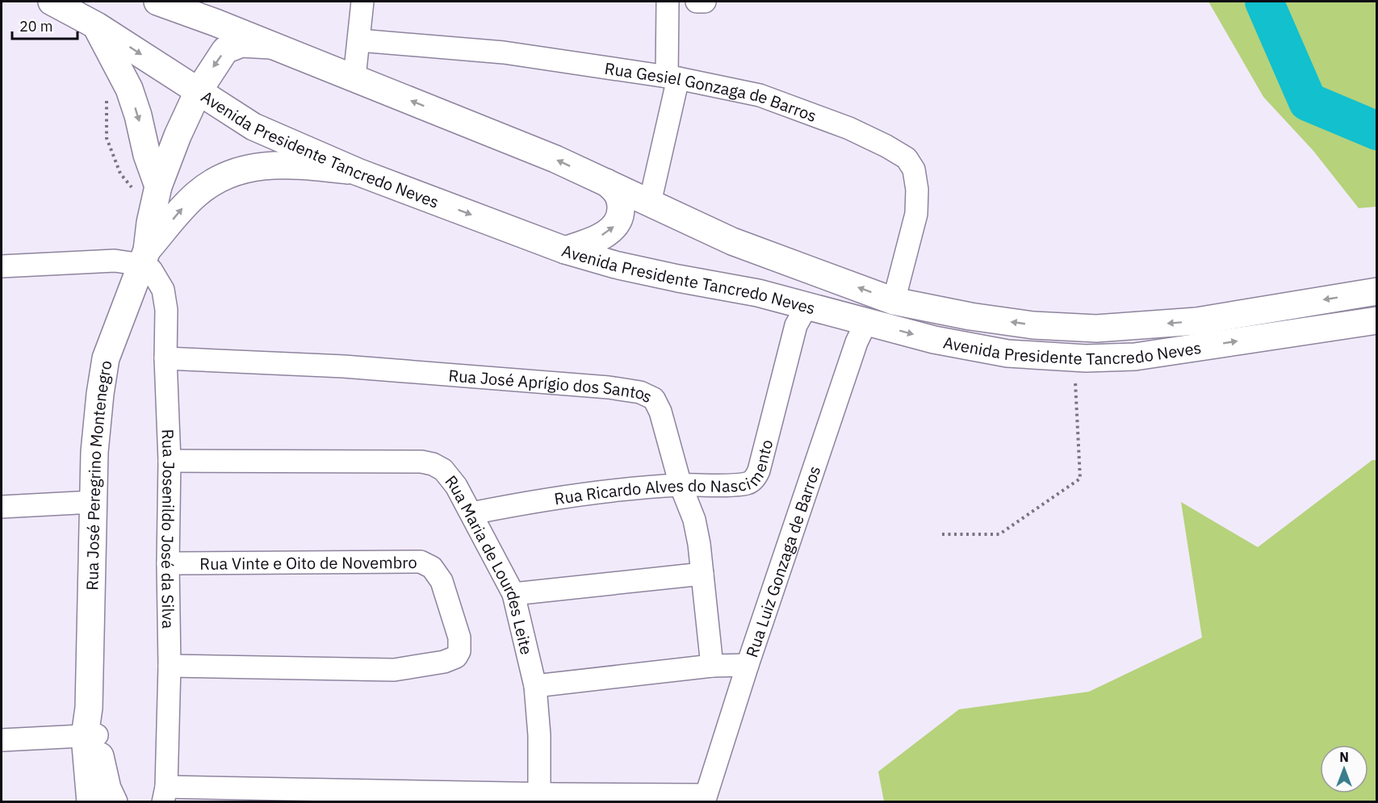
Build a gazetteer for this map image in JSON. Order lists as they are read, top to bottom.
{
  "streets": {
    "main road": ["Avenida Presidente Tancredo Neves", "Rua José Peregrino Montenegro"],
    "street": [
      "Rua Gesiel Gonzaga de Barros",
      "Rua José Aprígio dos Santos",
      "Rua Ricardo Alves do Nascimento",
      "Rua Josenildo José da Silva",
      "Rua Luiz Gonzaga de Barros",
      "Rua Vinte e Oito de Novembro",
      "Rua Maria de Lourdes Leite"
    ]
  },
  "crossings": [
    ["Rua Gesiel Gonzaga de Barros", "Avenida Presidente Tancredo Neves"],
    ["Avenida Presidente Tancredo Neves", "Rua Ricardo Alves do Nascimento"],
    ["Avenida Presidente Tancredo Neves", "Rua José Peregrino Montenegro"],
    ["Avenida Presidente Tancredo Neves", "Rua Luiz Gonzaga de Barros"],
    ["Rua José Aprígio dos Santos", "Rua Ricardo Alves do Nascimento"],
    ["Rua José Aprígio dos Santos", "Rua Josenildo José da Silva"],
    ["Rua Ricardo Alves do Nascimento", "Rua Maria de Lourdes Leite"],
    ["Rua José Peregrino Montenegro", "Rua Josenildo José da Silva"],
    ["Rua Josenildo José da Silva", "Rua Vinte e Oito de Novembro"],
    ["Rua Josenildo José da Silva", "Rua Maria de Lourdes Leite"]
  ],
  "scale_bar": "20 m",
  "north": "top"
}
